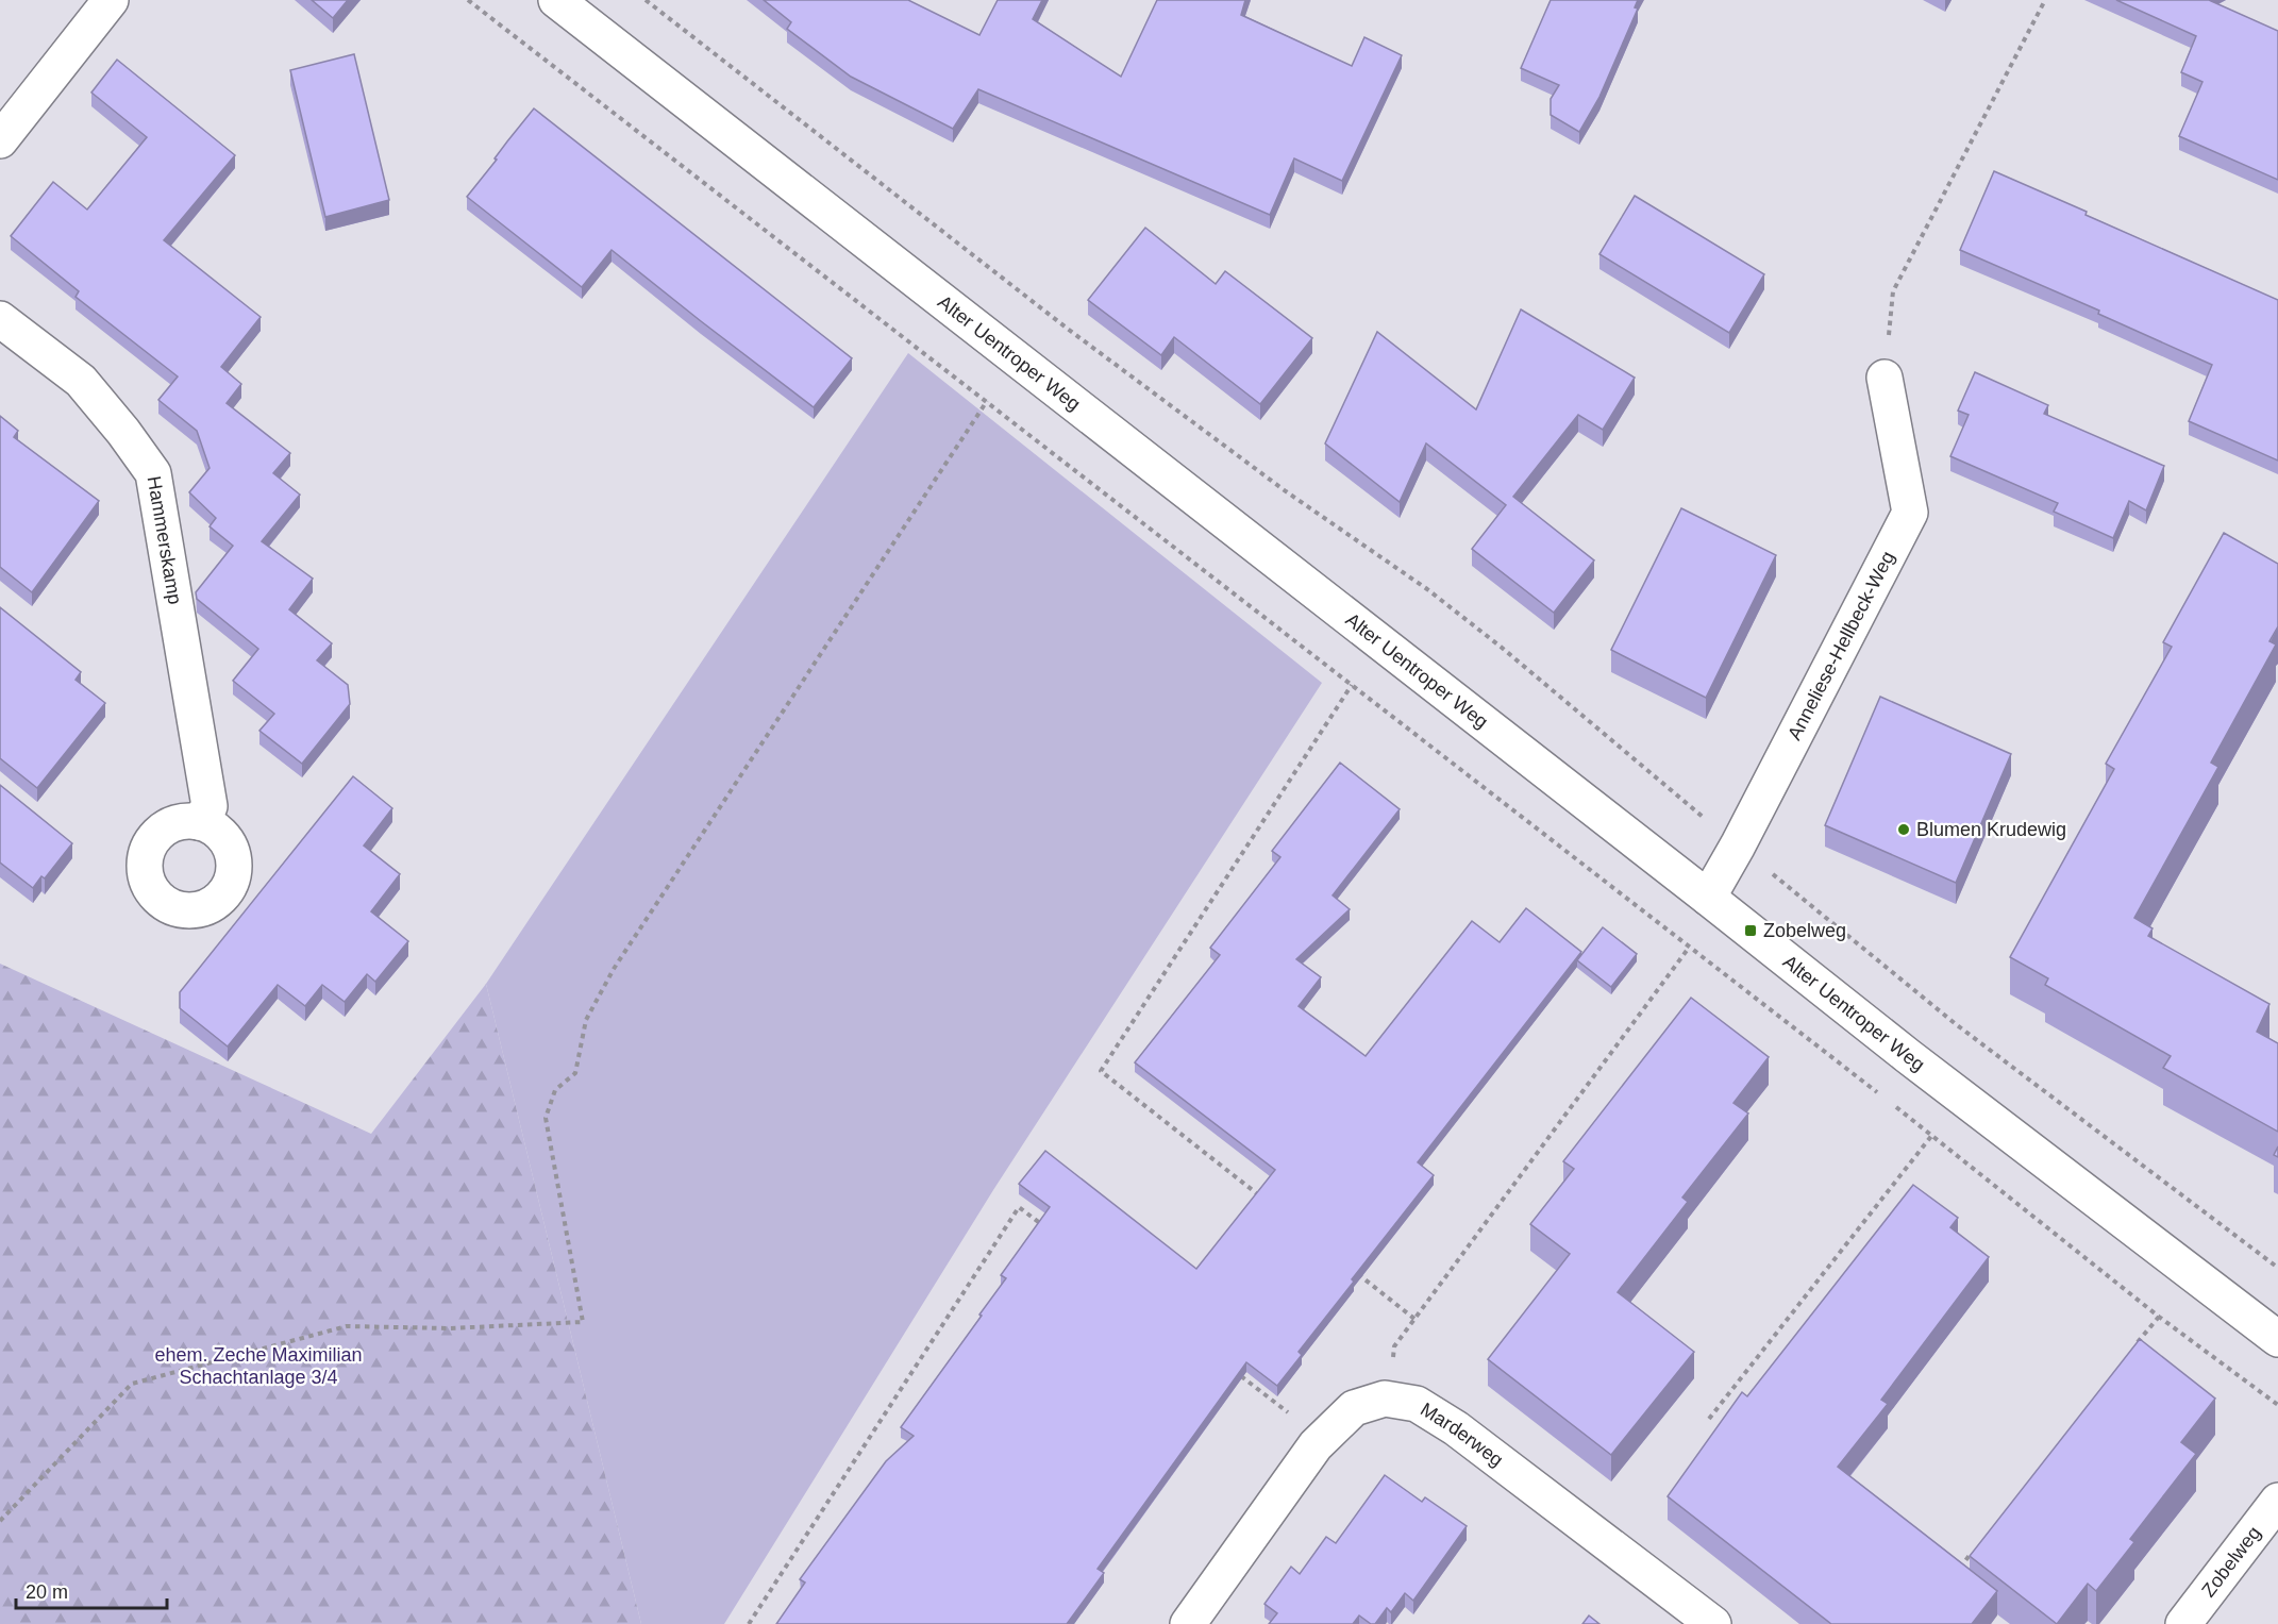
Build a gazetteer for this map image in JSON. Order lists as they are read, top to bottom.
{
  "streets": {
    "street": [
      "Alter Uentroper Weg",
      "Hammerskamp",
      "Anneliese-Hellbeck-Weg",
      "Marderweg",
      "Zobelweg"
    ]
  },
  "crossings": [
    ["Alter Uentroper Weg", "Anneliese-Hellbeck-Weg"]
  ],
  "parks": ["ehem. Zeche Maximilian Schachtanlage 3/4"],
  "places": {
    "other": ["Blumen Krudewig"],
    "transit": ["Zobelweg"]
  },
  "scale_bar": "20 m"
}
